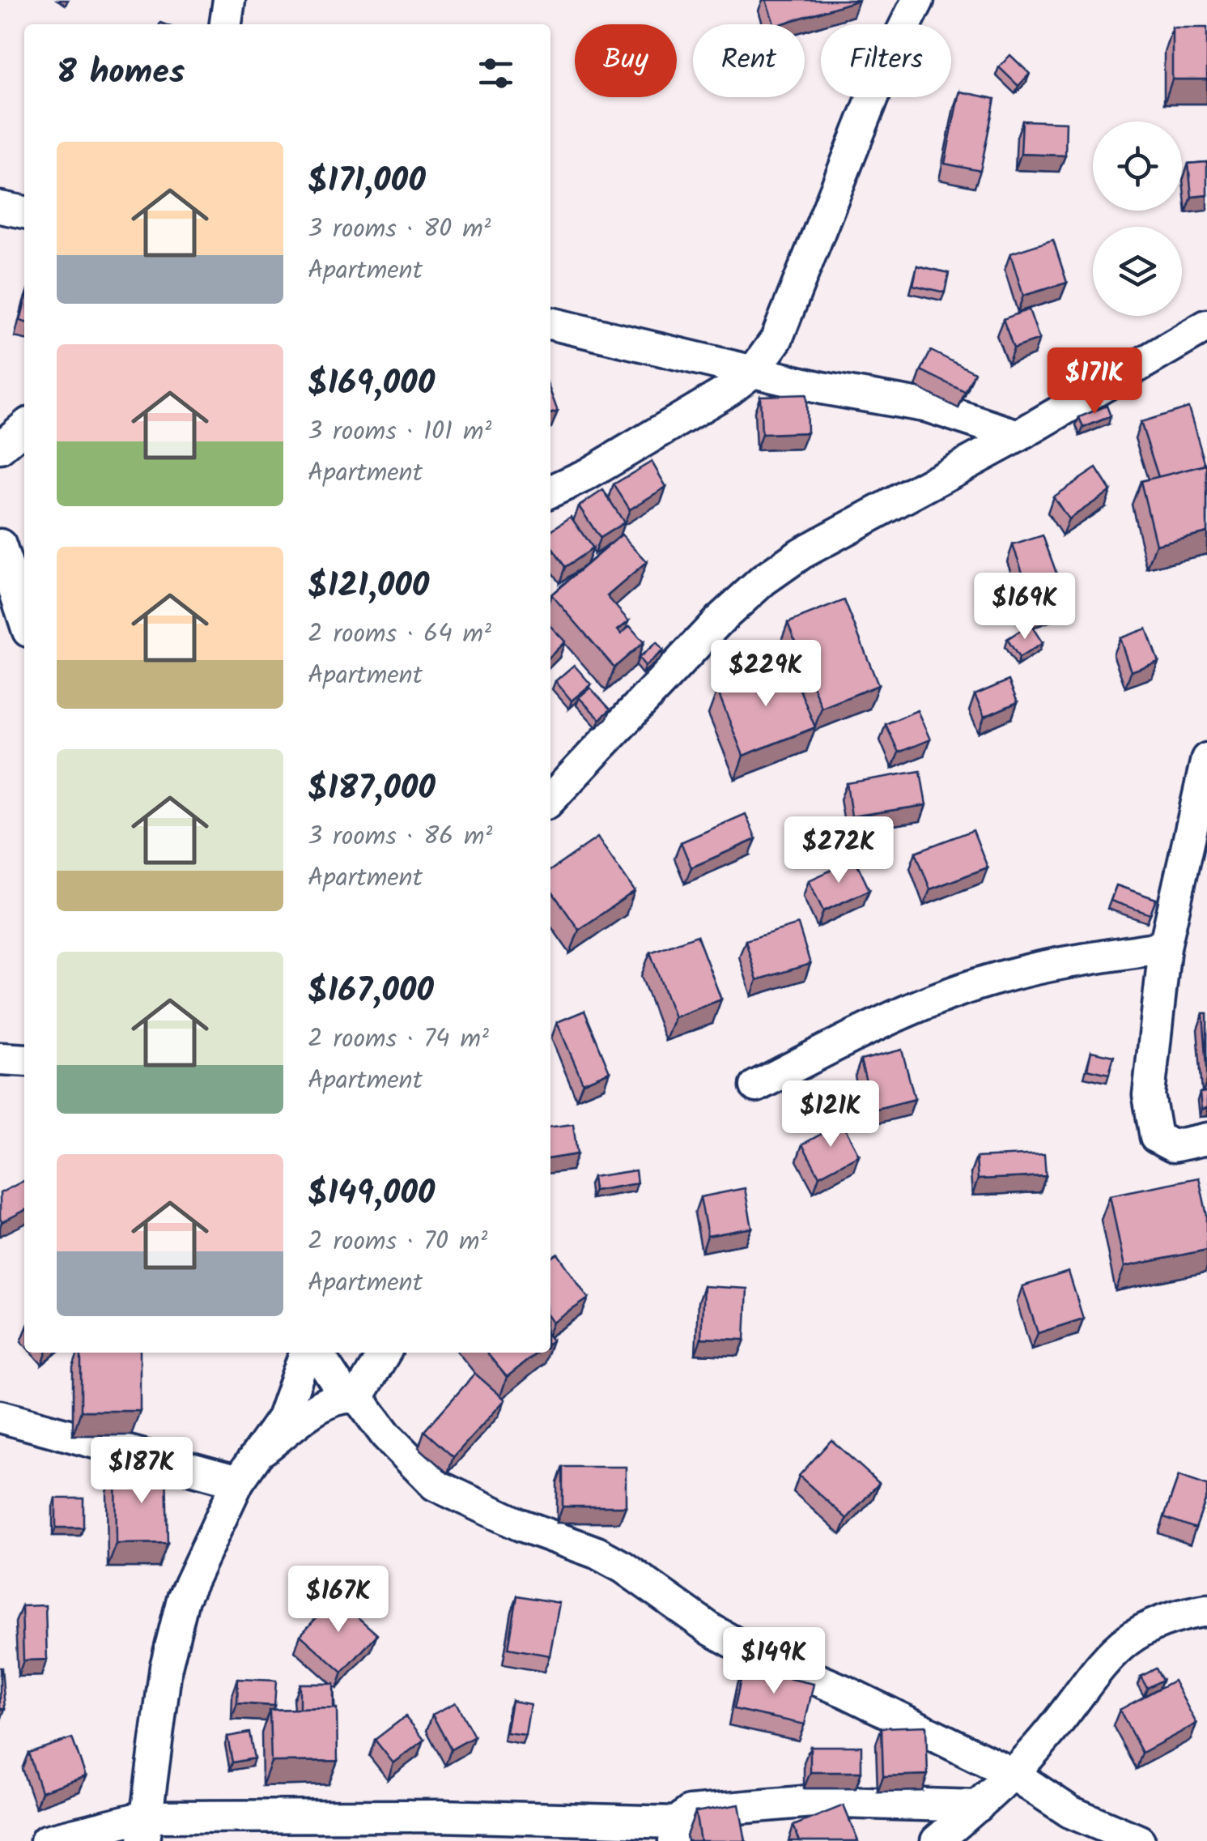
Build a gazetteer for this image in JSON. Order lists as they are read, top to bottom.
{
  "page": {
    "chip": ["Buy", "Rent", "Filters"],
    "heading": "8 homes",
    "list": [
      {
        "name": "$171,000",
        "note": "3 rooms · 80 m² · Apartment"
      },
      {
        "name": "$169,000",
        "note": "3 rooms · 101 m² · Apartment"
      },
      {
        "name": "$121,000",
        "note": "2 rooms · 64 m² · Apartment"
      },
      {
        "name": "$187,000",
        "note": "3 rooms · 86 m² · Apartment"
      },
      {
        "name": "$167,000",
        "note": "2 rooms · 74 m² · Apartment"
      },
      {
        "name": "$149,000",
        "note": "2 rooms · 70 m² · Apartment"
      }
    ],
    "price": [
      "$171K",
      "$169K",
      "$229K",
      "$272K",
      "$121K",
      "$187K",
      "$167K",
      "$149K"
    ]
  }
}
